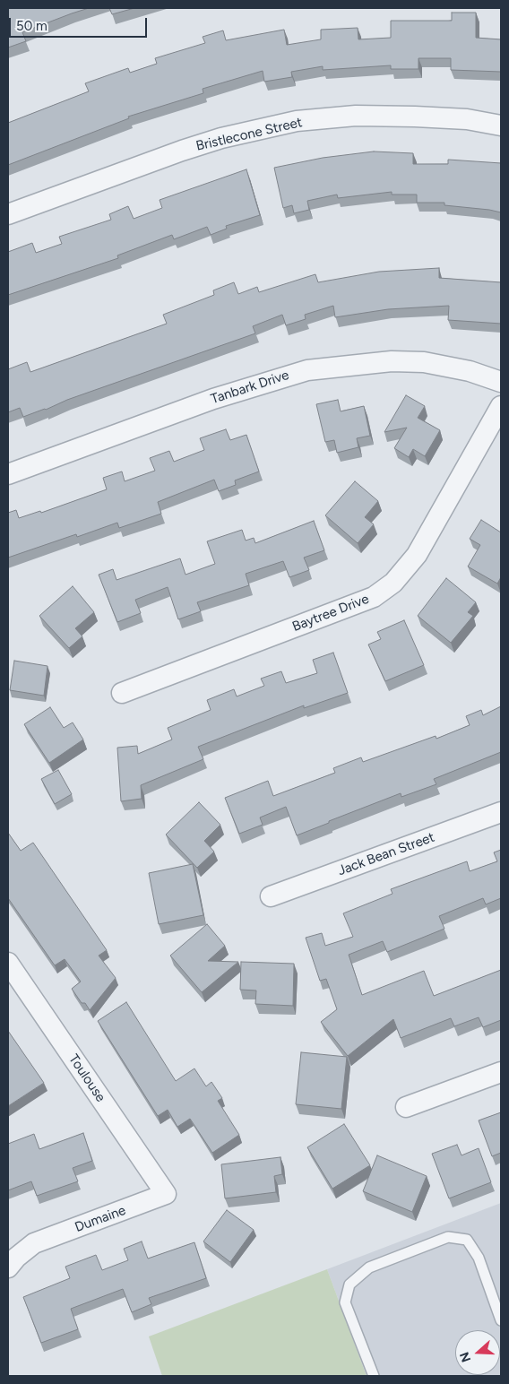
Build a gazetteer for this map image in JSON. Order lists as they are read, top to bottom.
{
  "streets": {
    "street": [
      "Bristlecone Street",
      "Tanbark Drive",
      "Baytree Drive",
      "Jack Bean Street",
      "Toulouse",
      "Dumaine"
    ]
  },
  "crossings": [
    ["Toulouse", "Dumaine"]
  ],
  "scale_bar": "50 m",
  "north": "left"
}
